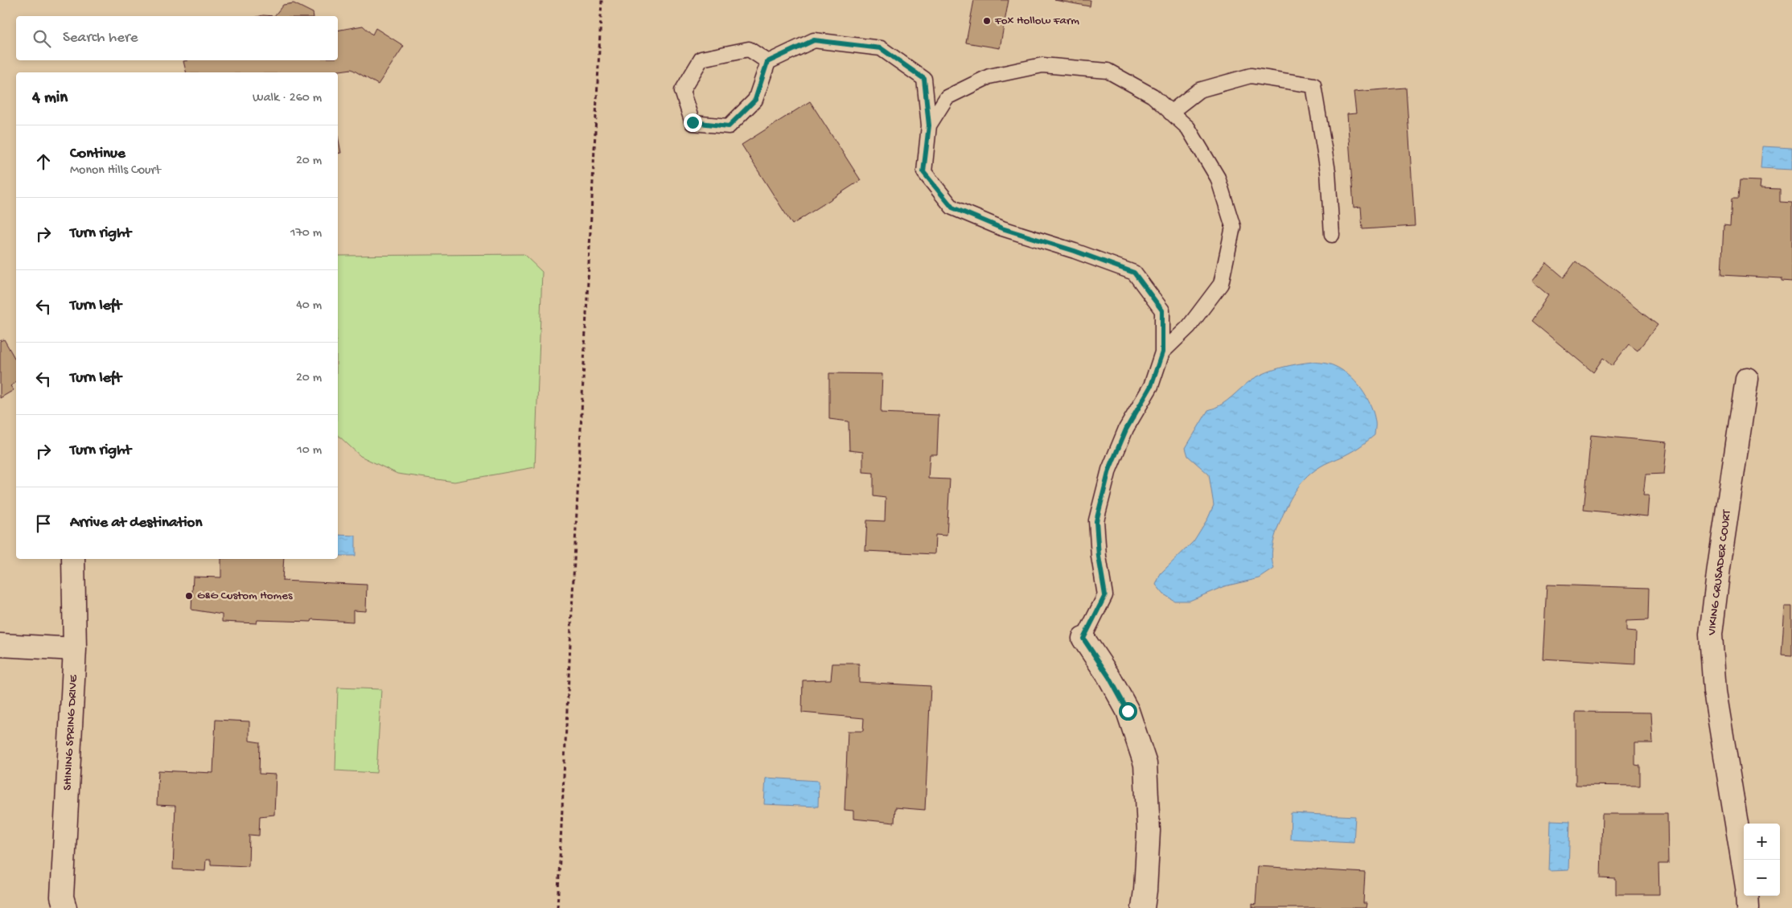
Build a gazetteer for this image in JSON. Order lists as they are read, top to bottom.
{
  "streets": {
    "street": ["VIKING CRUSADER COURT", "SHINING SPRING DRIVE"]
  },
  "places": ["Fox Hollow Farm", "G&G Custom Homes"],
  "page": {
    "search": "Search here",
    "heading": ["4 min", "Walk · 260 m"],
    "list": [
      ["Continue", "Monon Hills Court", "20 m"],
      ["Turn right", "170 m"],
      ["Turn left", "40 m"],
      ["Turn left", "20 m"],
      ["Turn right", "10 m"],
      "Arrive at destination"
    ],
    "map_buttons": ["+", "−"]
  }
}
